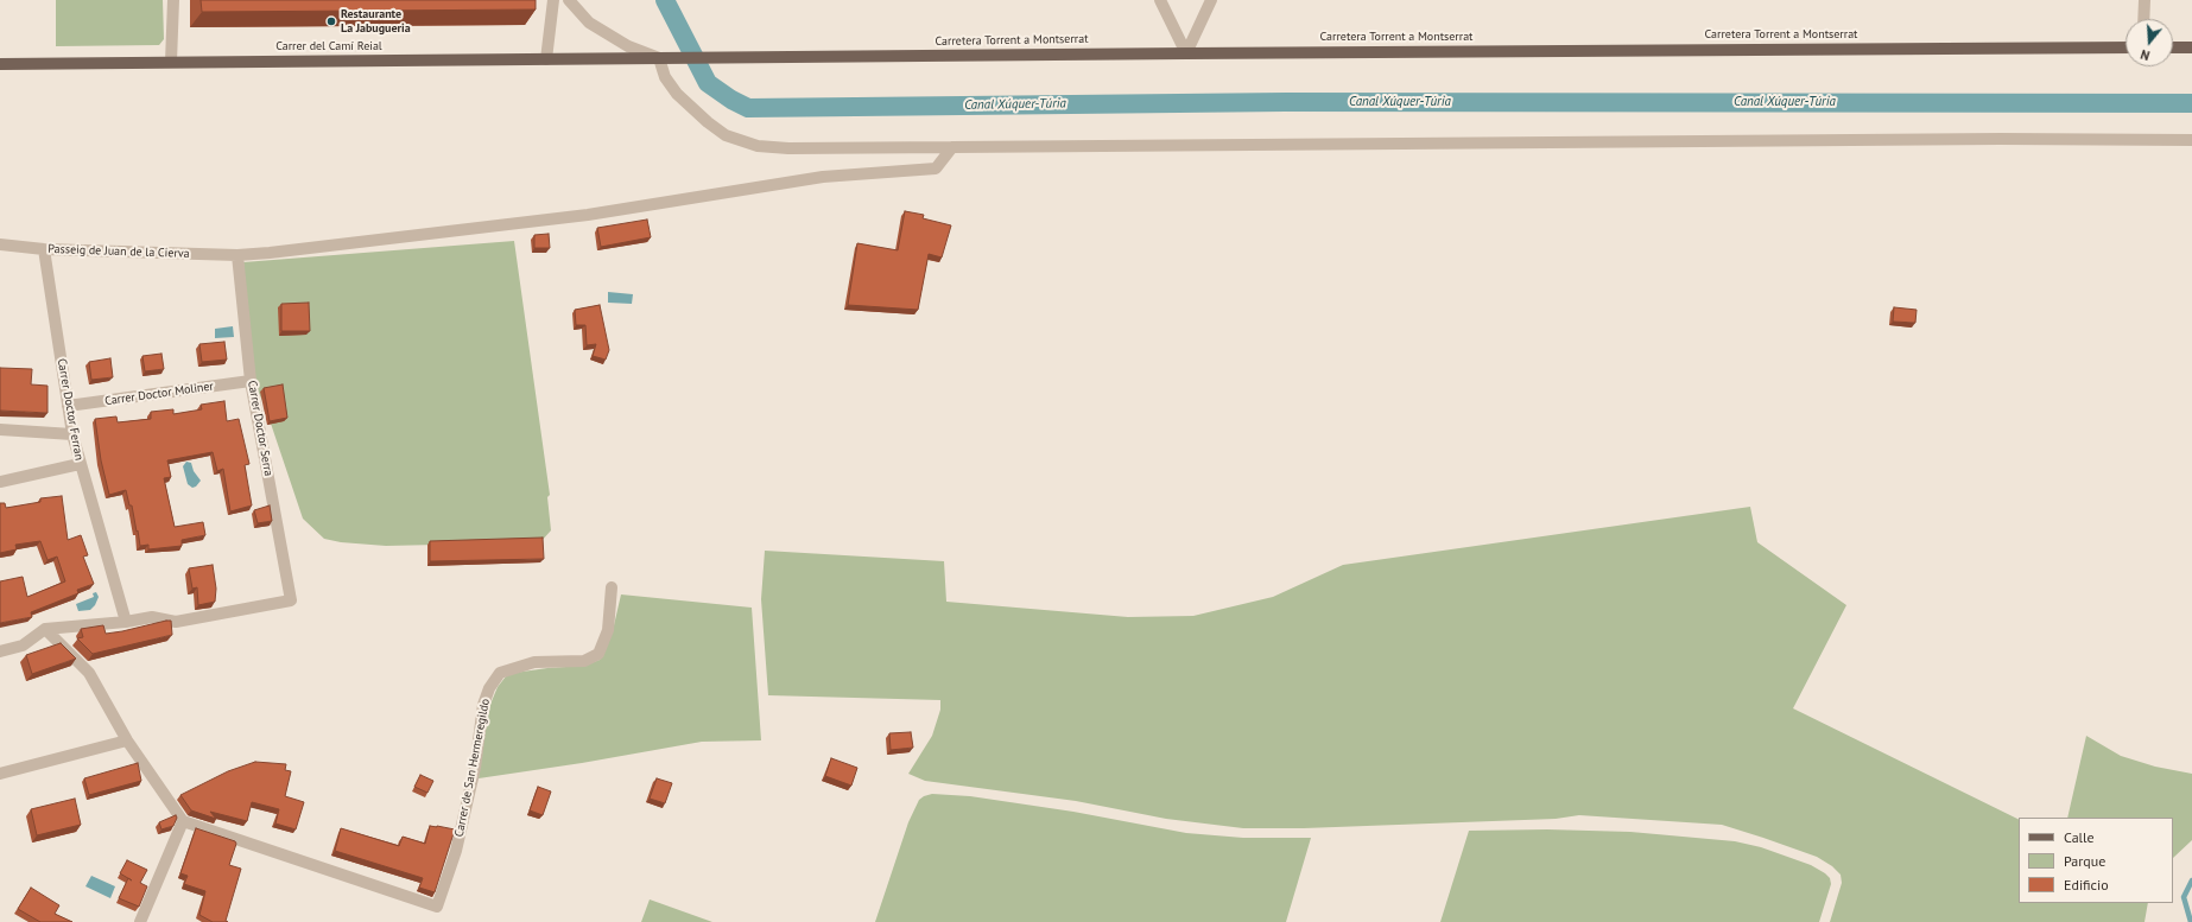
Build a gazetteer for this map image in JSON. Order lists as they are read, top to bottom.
{
  "streets": {
    "main road": ["Carretera Torrent a Montserrat", "Carrer del Camí Reial"],
    "street": [
      "Passeig de Juan de la Cierva",
      "Carrer Doctor Moliner",
      "Carrer Doctor Ferran",
      "Carrer Doctor Serra",
      "Carrer de San Hermeregildo"
    ]
  },
  "crossings": [
    ["Carretera Torrent a Montserrat", "Carrer del Camí Reial"],
    ["Passeig de Juan de la Cierva", "Carrer Doctor Ferran"],
    ["Passeig de Juan de la Cierva", "Carrer Doctor Serra"],
    ["Carrer Doctor Moliner", "Carrer Doctor Ferran"],
    ["Carrer Doctor Moliner", "Carrer Doctor Serra"],
    ["Carrer Doctor Ferran", "Carrer Doctor Serra"]
  ],
  "water": ["Canal Xúquer-Túria"],
  "places": ["Restaurante La Jabugueria"],
  "legend": ["Calle", "Parque", "Edificio"],
  "north": "bottom"
}
